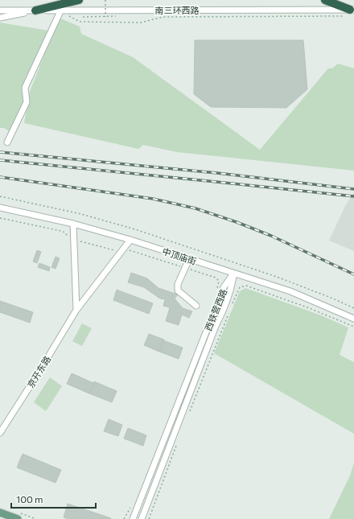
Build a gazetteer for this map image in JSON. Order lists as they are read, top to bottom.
{
  "streets": {
    "street": [
      "南三环西路",
      "中顶庙街",
      "西铁营西路",
      "京开东路"
    ]
  },
  "crossings": [
    ["中顶庙街", "西铁营西路"]
  ],
  "scale_bar": "100 m"
}
